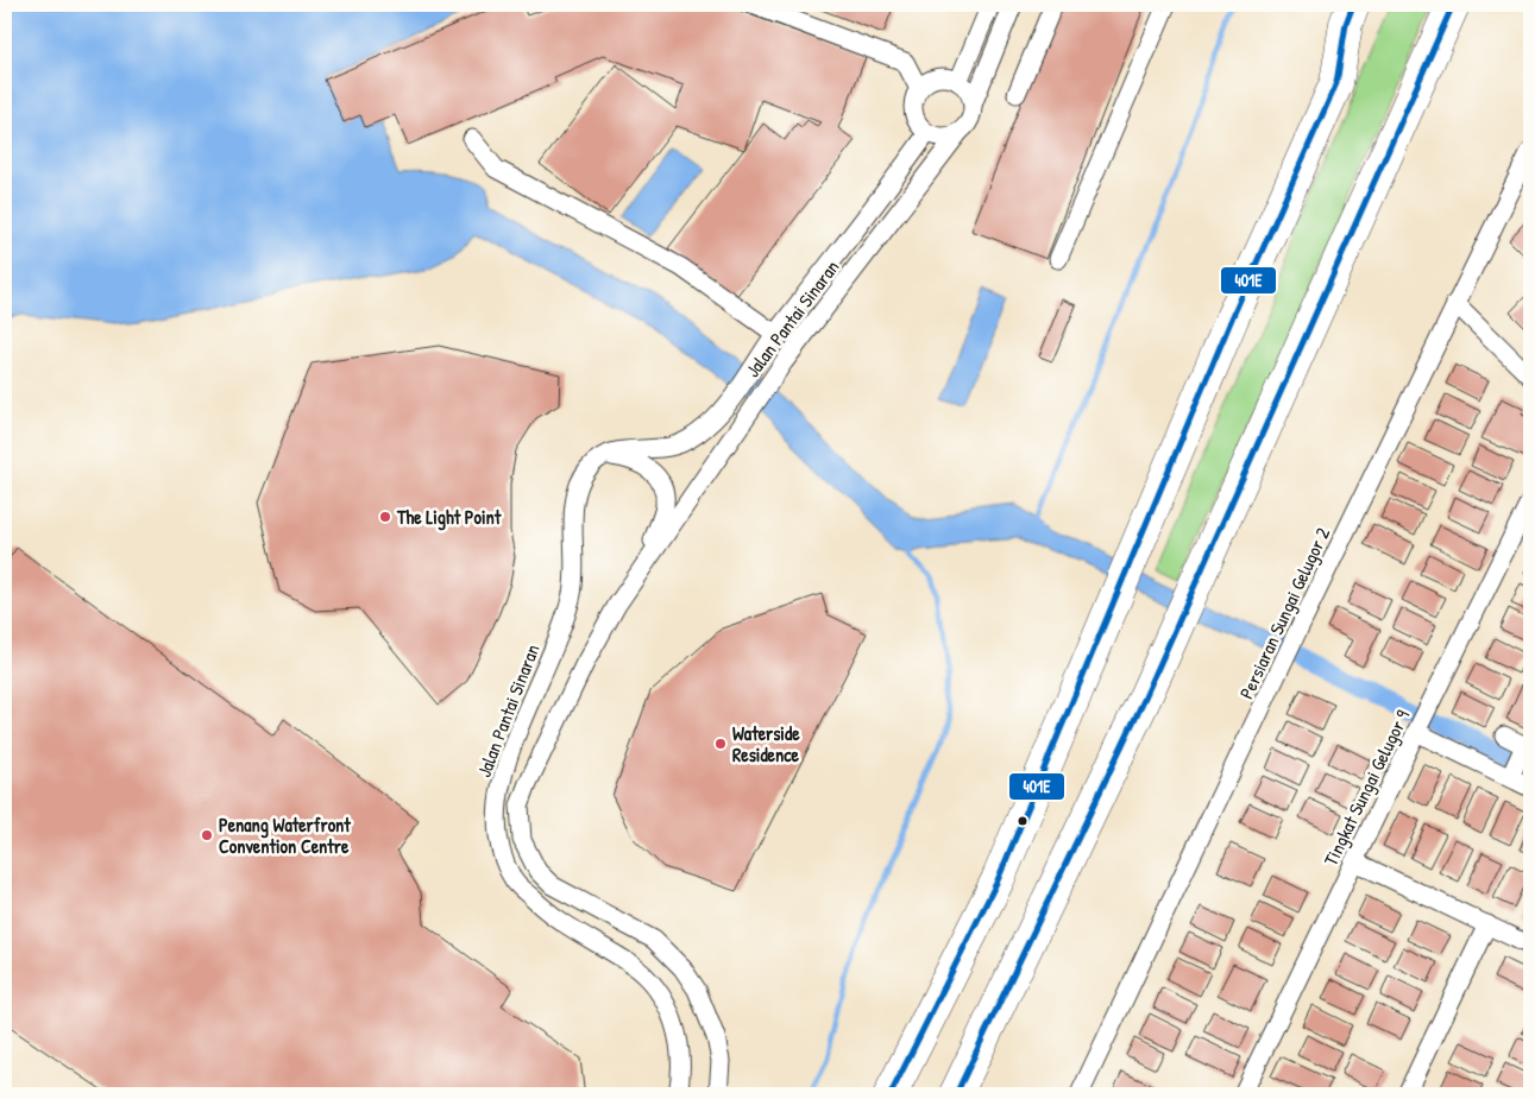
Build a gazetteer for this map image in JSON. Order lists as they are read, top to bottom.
{
  "streets": {
    "street": ["Jalan Pantai Sinaran", "Persiaran Sungai Gelugor 2", "Tingkat Sungai Gelugor 9"]
  },
  "places": ["The Light Point", "Waterside Residence", "Penang Waterfront Convention Centre"],
  "lines": ["transit line 401E"]
}
